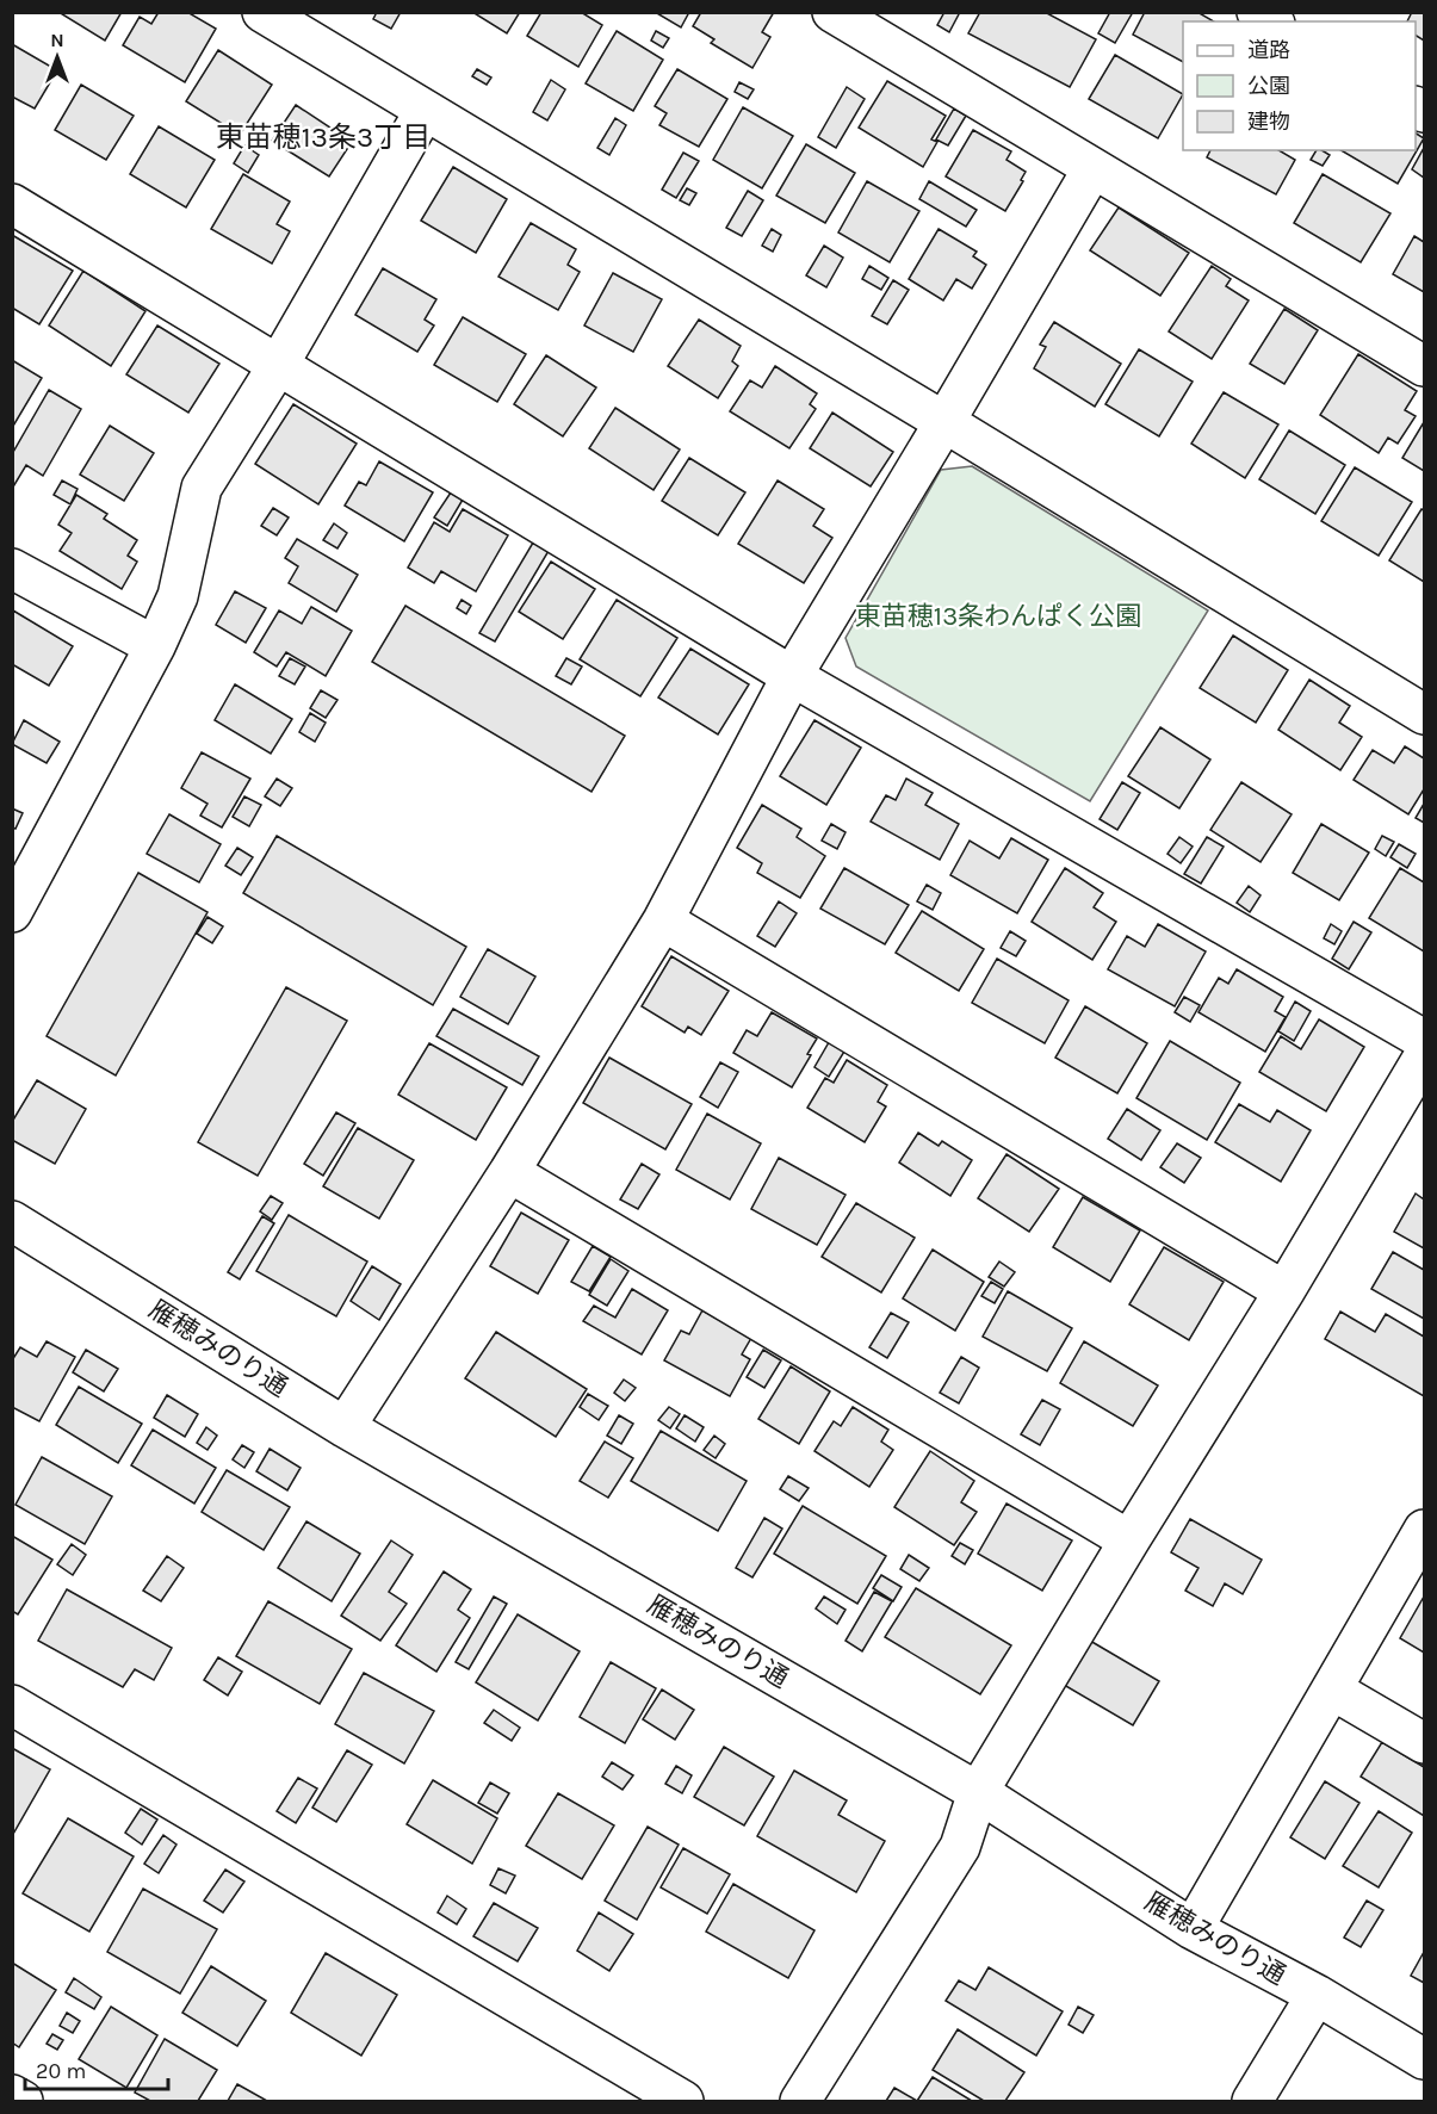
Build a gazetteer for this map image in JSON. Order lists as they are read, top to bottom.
{
  "streets": {
    "street": ["雁穂みのり通"]
  },
  "districts": ["東苗穂13条3丁目"],
  "parks": ["東苗穂13条わんぱく公園"],
  "legend": ["道路", "公園", "建物"],
  "scale_bar": "20 m",
  "north": "top"
}
